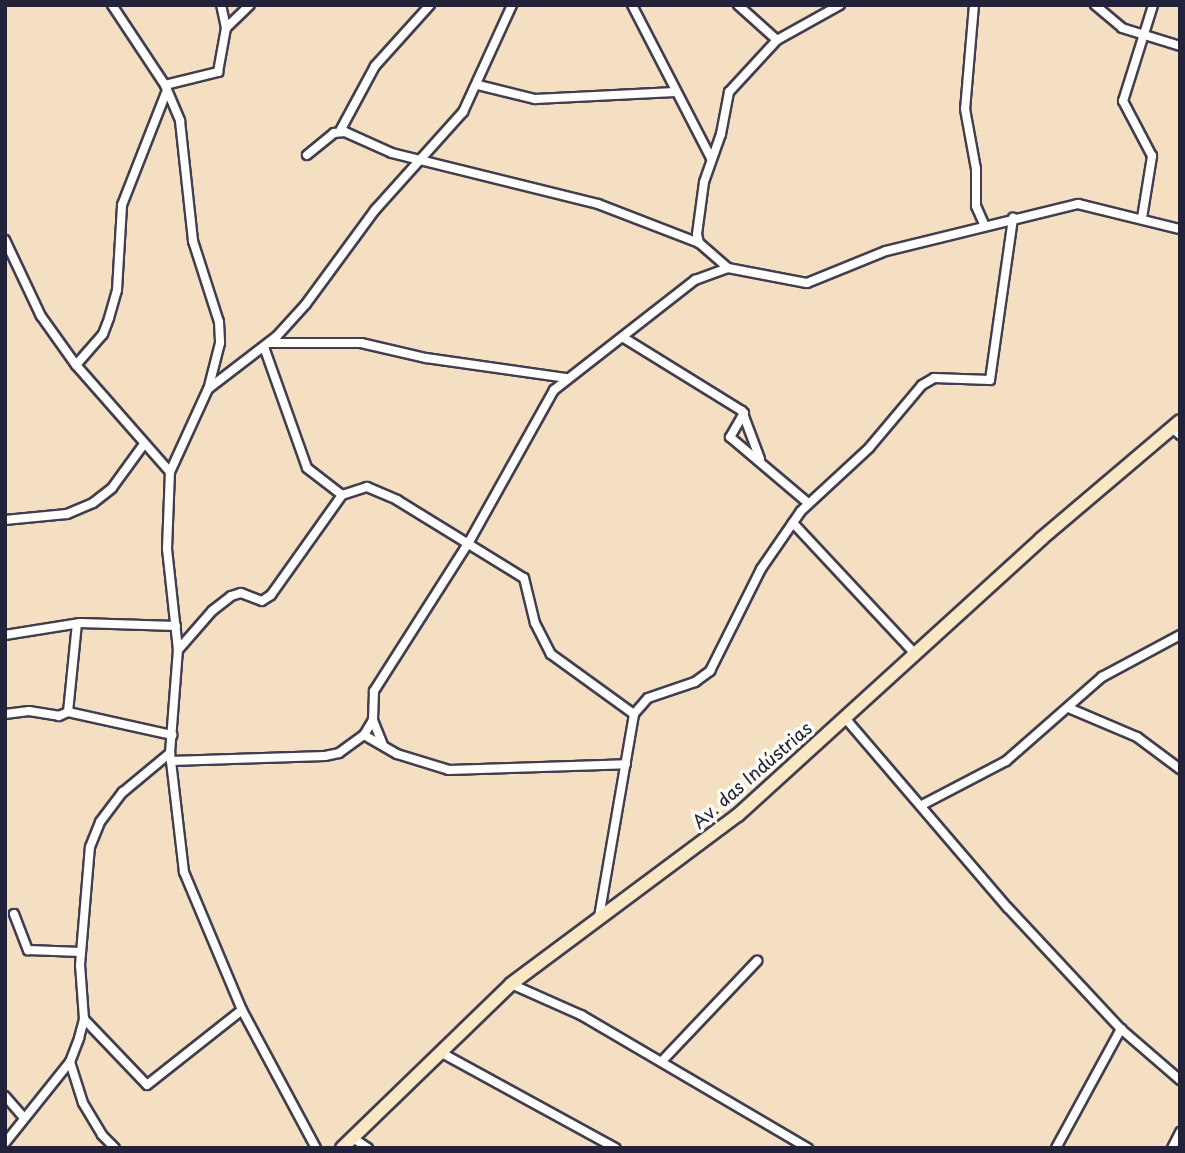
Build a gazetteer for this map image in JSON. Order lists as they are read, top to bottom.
{
  "streets": {
    "street": ["Av. das Indústrias"]
  }
}
